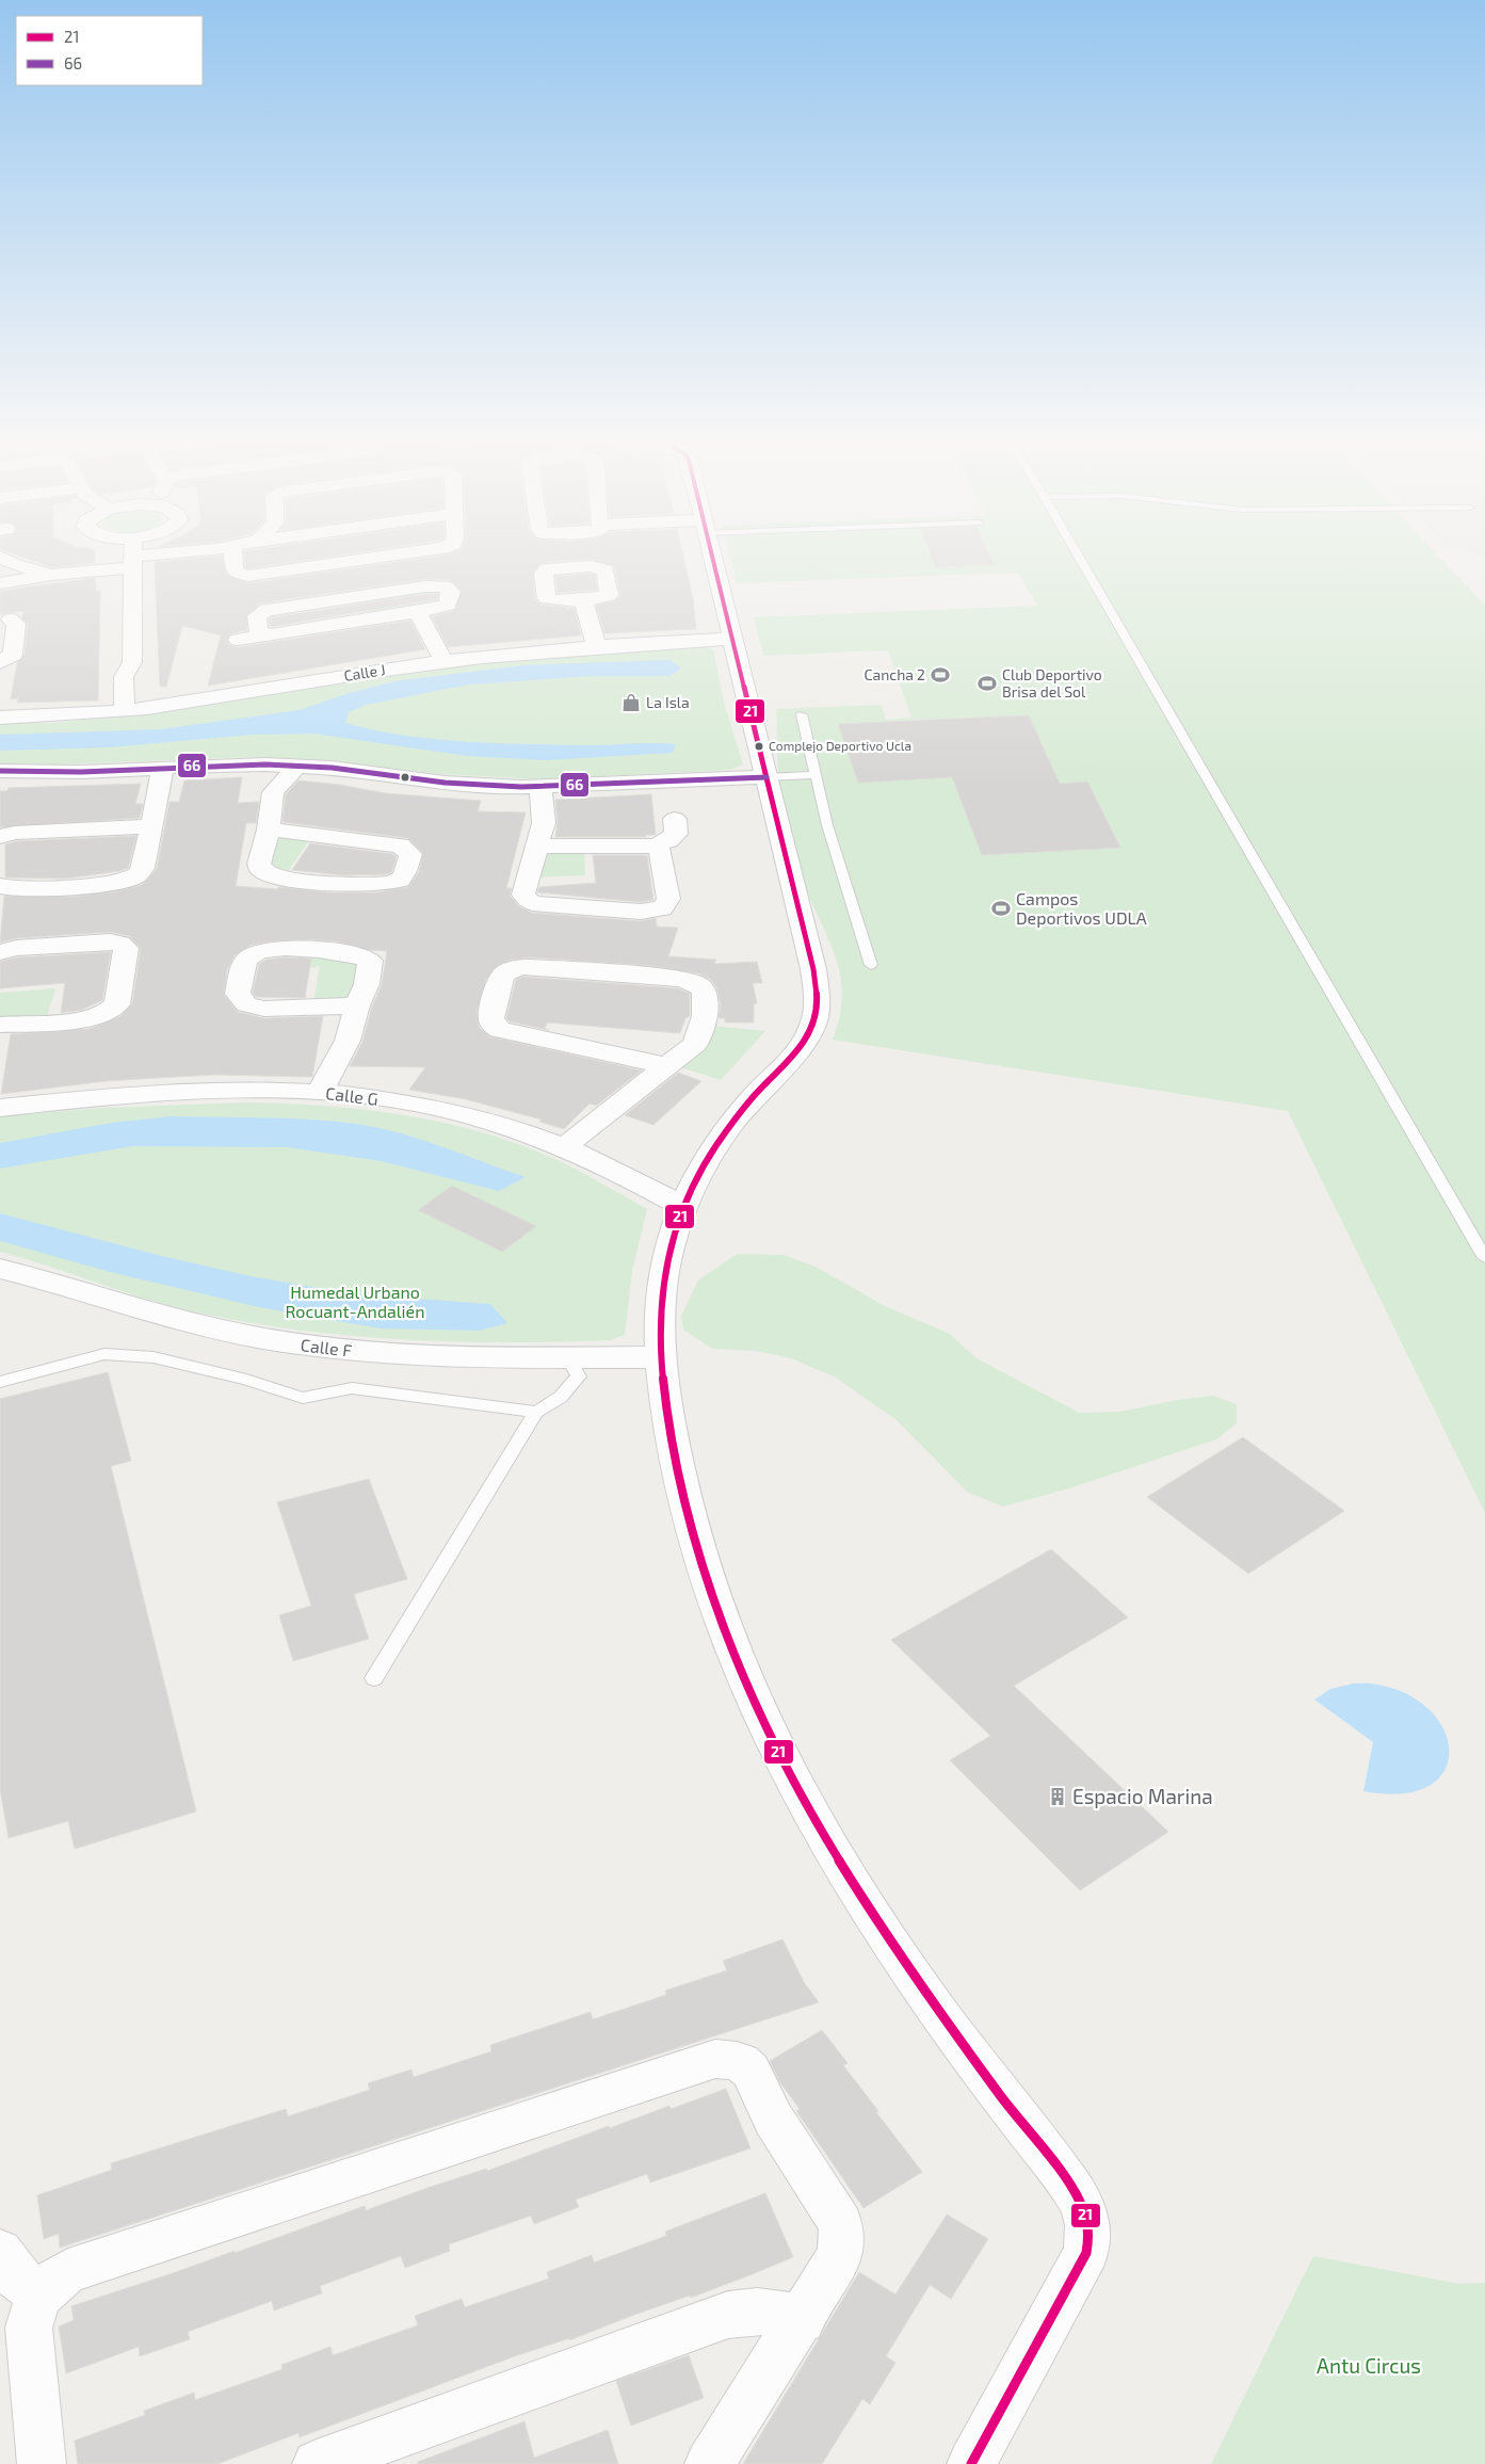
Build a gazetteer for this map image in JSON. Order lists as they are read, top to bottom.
{
  "streets": {
    "street": ["Calle J", "Calle G", "Calle F"]
  },
  "parks": ["Humedal Urbano Rocuant-Andalién", "Antu Circus"],
  "places": {
    "sports": ["Cancha 2", "Club Deportivo Brisa del Sol", "Campos Deportivos UDLA"],
    "shop": ["La Isla"],
    "other": ["Complejo Deportivo Ucla"],
    "building": ["Espacio Marina"]
  },
  "lines": ["transit line 21", "transit line 66"],
  "legend": ["21", "66"]
}
